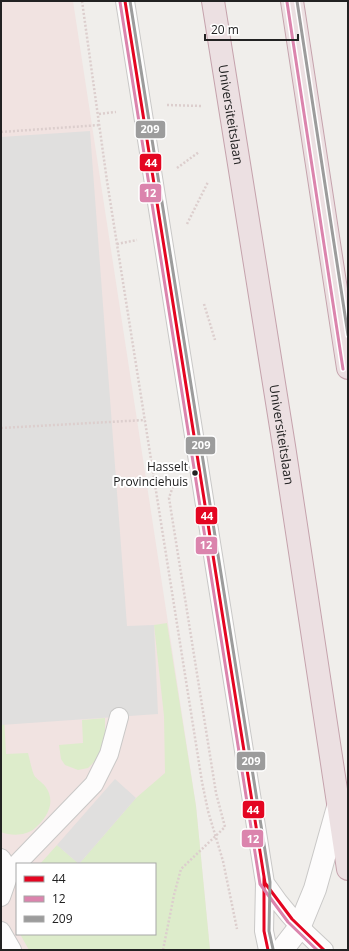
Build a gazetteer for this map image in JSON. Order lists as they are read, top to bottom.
{
  "streets": {
    "highway": ["Universiteitslaan"]
  },
  "places": ["Hasselt Provinciehuis"],
  "lines": ["transit line 44", "transit line 209", "transit line 12"],
  "legend": ["44", "12", "209"],
  "scale_bar": "20 m"
}
